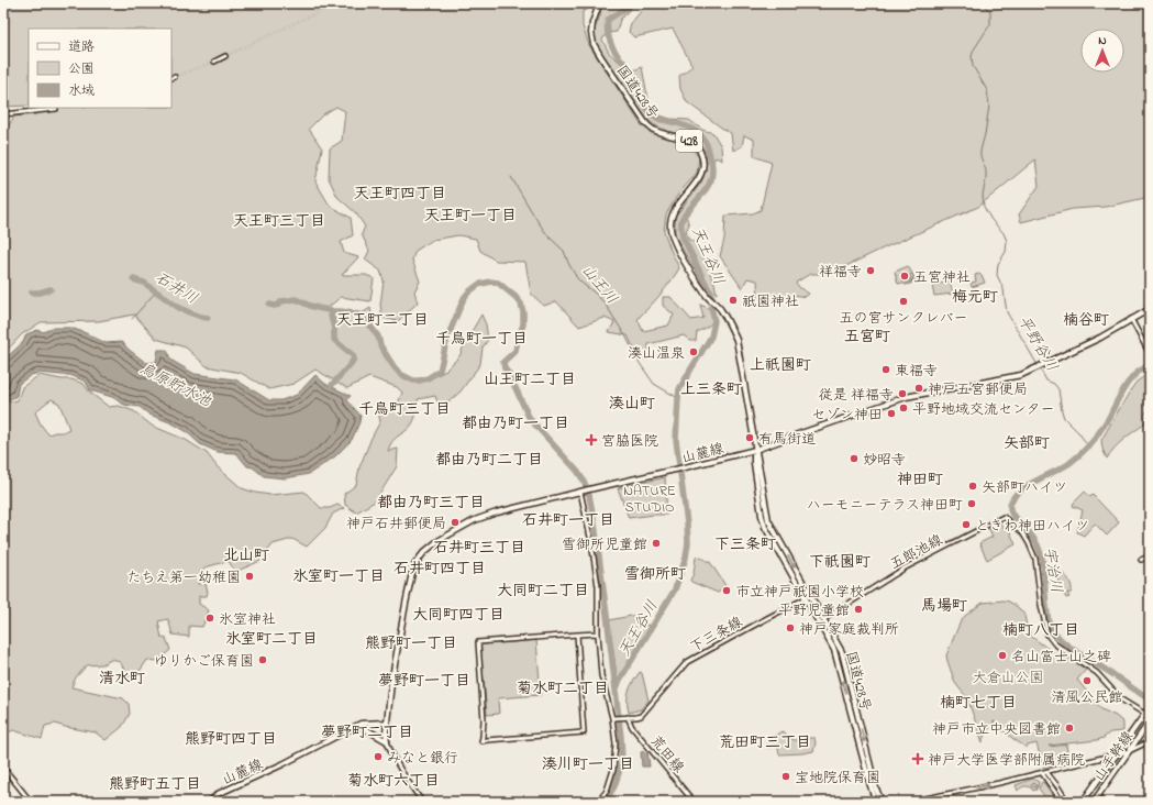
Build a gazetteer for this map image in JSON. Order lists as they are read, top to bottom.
{
  "streets": {
    "main road": [
      "国道428号",
      "428",
      "山麓線",
      "山手幹線"
    ],
    "street": ["五郎池線", "下三条線", "荒田線"]
  },
  "crossings": [
    ["国道428号", "山麓線"],
    ["国道428号", "五郎池線"],
    ["国道428号", "下三条線"],
    ["五郎池線", "山手幹線"],
    ["下三条線", "荒田線"]
  ],
  "districts": [
    "天王町四丁目",
    "天王町一丁目",
    "天王町三丁目",
    "梅元町",
    "天王町二丁目",
    "楠谷町",
    "五宮町",
    "千鳥町一丁目",
    "上祇園町",
    "山王町二丁目",
    "上三条町",
    "湊山町",
    "千鳥町三丁目",
    "都由乃町一丁目",
    "矢部町",
    "都由乃町二丁目",
    "神田町",
    "都由乃町三丁目",
    "石井町一丁目",
    "下三条町",
    "石井町三丁目",
    "北山町",
    "下祇園町",
    "石井町四丁目",
    "雪御所町",
    "氷室町一丁目",
    "大同町二丁目",
    "馬場町",
    "大同町四丁目",
    "楠町八丁目",
    "氷室町二丁目",
    "熊野町一丁目",
    "清水町",
    "夢野町一丁目",
    "菊水町二丁目",
    "楠町七丁目",
    "夢野町二丁目",
    "熊野町四丁目",
    "荒田町三丁目",
    "湊川町一丁目",
    "菊水町六丁目",
    "熊野町五丁目"
  ],
  "water": [
    "天王谷川",
    "山王川",
    "石井川",
    "平野谷川",
    "烏原貯水池",
    "宇治川"
  ],
  "parks": ["NATURE STUDIO", "大倉山公園"],
  "places": {
    "other": [
      "祥福寺",
      "五宮神社",
      "祇園神社",
      "五の宮サンクレバー",
      "湊山温泉",
      "東福寺",
      "神戸五宮郵便局",
      "従是 祥福寺",
      "平野地域交流センター",
      "セゾン神田",
      "有馬街道",
      "妙昭寺",
      "矢部町ハイツ",
      "ハーモニーテラス神田町",
      "神戸石井郵便局",
      "ときわ神田ハイツ",
      "雪御所児童館",
      "たちえ第一幼稚園",
      "市立神戸祇園小学校",
      "平野児童館",
      "氷室神社",
      "神戸家庭裁判所",
      "名山富士山之碑",
      "ゆりかご保育園",
      "清風公民館",
      "神戸市立中央図書館",
      "みなと銀行",
      "宝地院保育園"
    ],
    "health": ["宮脇医院", "神戸大学医学部附属病院"]
  },
  "legend": ["道路", "公園", "水域"],
  "north": "top"
}
